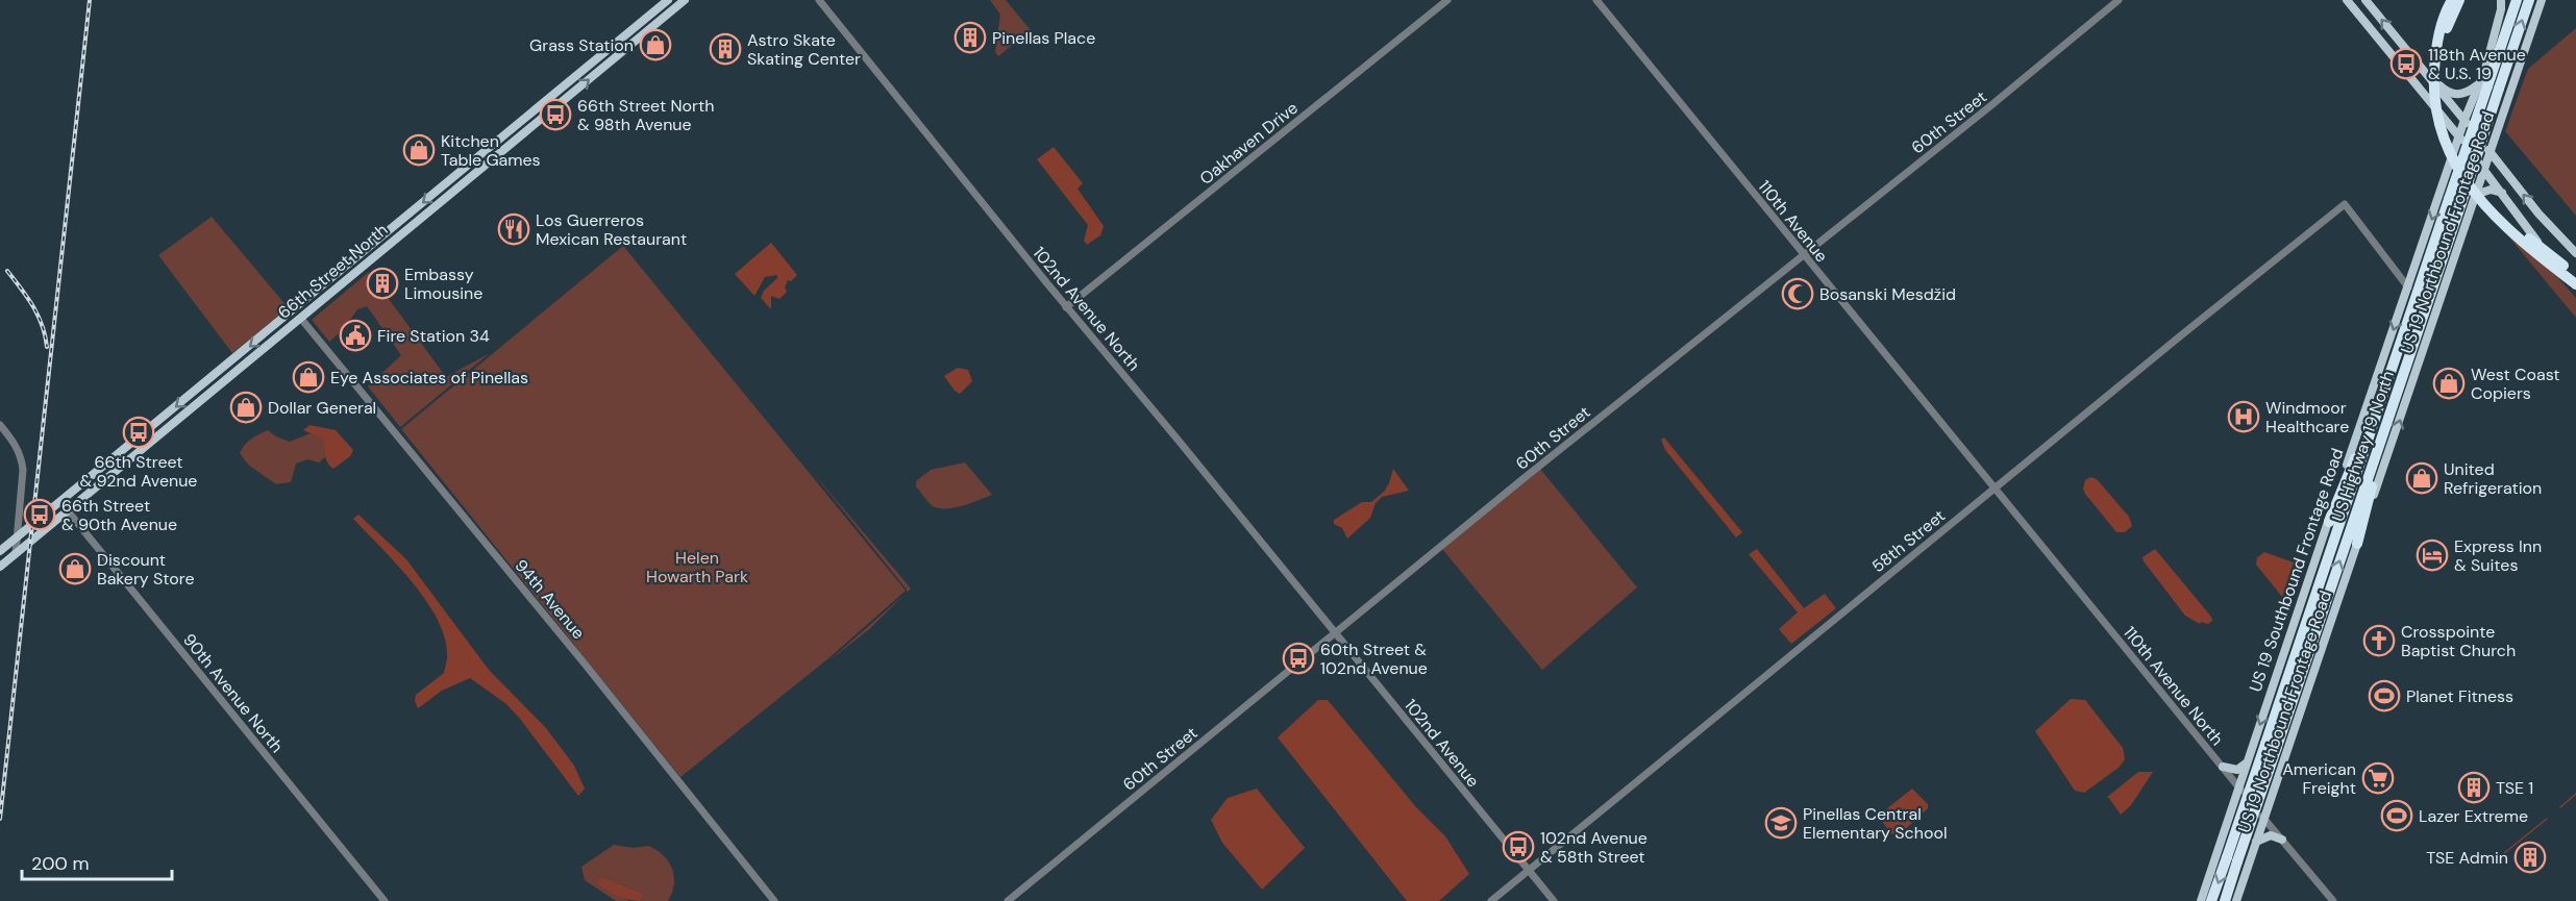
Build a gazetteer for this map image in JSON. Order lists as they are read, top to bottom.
{
  "streets": {
    "highway": ["US Highway 19 North"],
    "main road": ["US 19 Northbound Frontage Road", "66th Street North", "US 19 Southbound Frontage Road"],
    "street": [
      "60th Street",
      "Oakhaven Drive",
      "110th Avenue",
      "102nd Avenue North",
      "58th Street",
      "94th Avenue",
      "110th Avenue North",
      "90th Avenue North",
      "102nd Avenue"
    ]
  },
  "crossings": [
    ["60th Street", "110th Avenue"],
    ["60th Street", "102nd Avenue North"],
    ["60th Street", "102nd Avenue"],
    ["Oakhaven Drive", "102nd Avenue North"],
    ["110th Avenue", "58th Street"],
    ["110th Avenue", "110th Avenue North"],
    ["US 19 Northbound Frontage Road", "US Highway 19 North"],
    ["US 19 Northbound Frontage Road", "110th Avenue North"],
    ["66th Street North", "94th Avenue"],
    ["66th Street North", "90th Avenue North"],
    ["102nd Avenue North", "102nd Avenue"],
    ["US Highway 19 North", "US 19 Southbound Frontage Road"],
    ["58th Street", "110th Avenue North"],
    ["58th Street", "102nd Avenue"],
    ["US 19 Southbound Frontage Road", "110th Avenue North"]
  ],
  "one_way": ["US 19 Northbound Frontage Road", "US 19 Southbound Frontage Road"],
  "parks": ["Helen Howarth Park"],
  "places": {
    "building": [
      "Pinellas Place",
      "Astro Skate Skating Center",
      "Embassy Limousine",
      "TSE 1",
      "TSE Admin"
    ],
    "shop": [
      "Grass Station",
      "Kitchen Table Games",
      "Eye Associates of Pinellas",
      "West Coast Copiers",
      "Dollar General",
      "United Refrigeration",
      "Discount Bakery Store"
    ],
    "bus stop": [
      "118th Avenue & U.S. 19",
      "66th Street North & 98th Avenue",
      "66th Street & 92nd Avenue",
      "66th Street & 90th Avenue",
      "60th Street & 102nd Avenue",
      "102nd Avenue & 58th Street"
    ],
    "restaurant": ["Los Guerreros Mexican Restaurant"],
    "mosque": ["Bosanski Mesdžid"],
    "public building": ["Fire Station 34"],
    "hospital": ["Windmoor Healthcare"],
    "hotel": ["Express Inn & Suites"],
    "church": ["Crosspointe Baptist Church"],
    "sports": ["Planet Fitness", "Lazer Extreme"],
    "supermarket": ["American Freight"],
    "school or university": ["Pinellas Central Elementary School"]
  },
  "scale_bar": "200 m"
}
